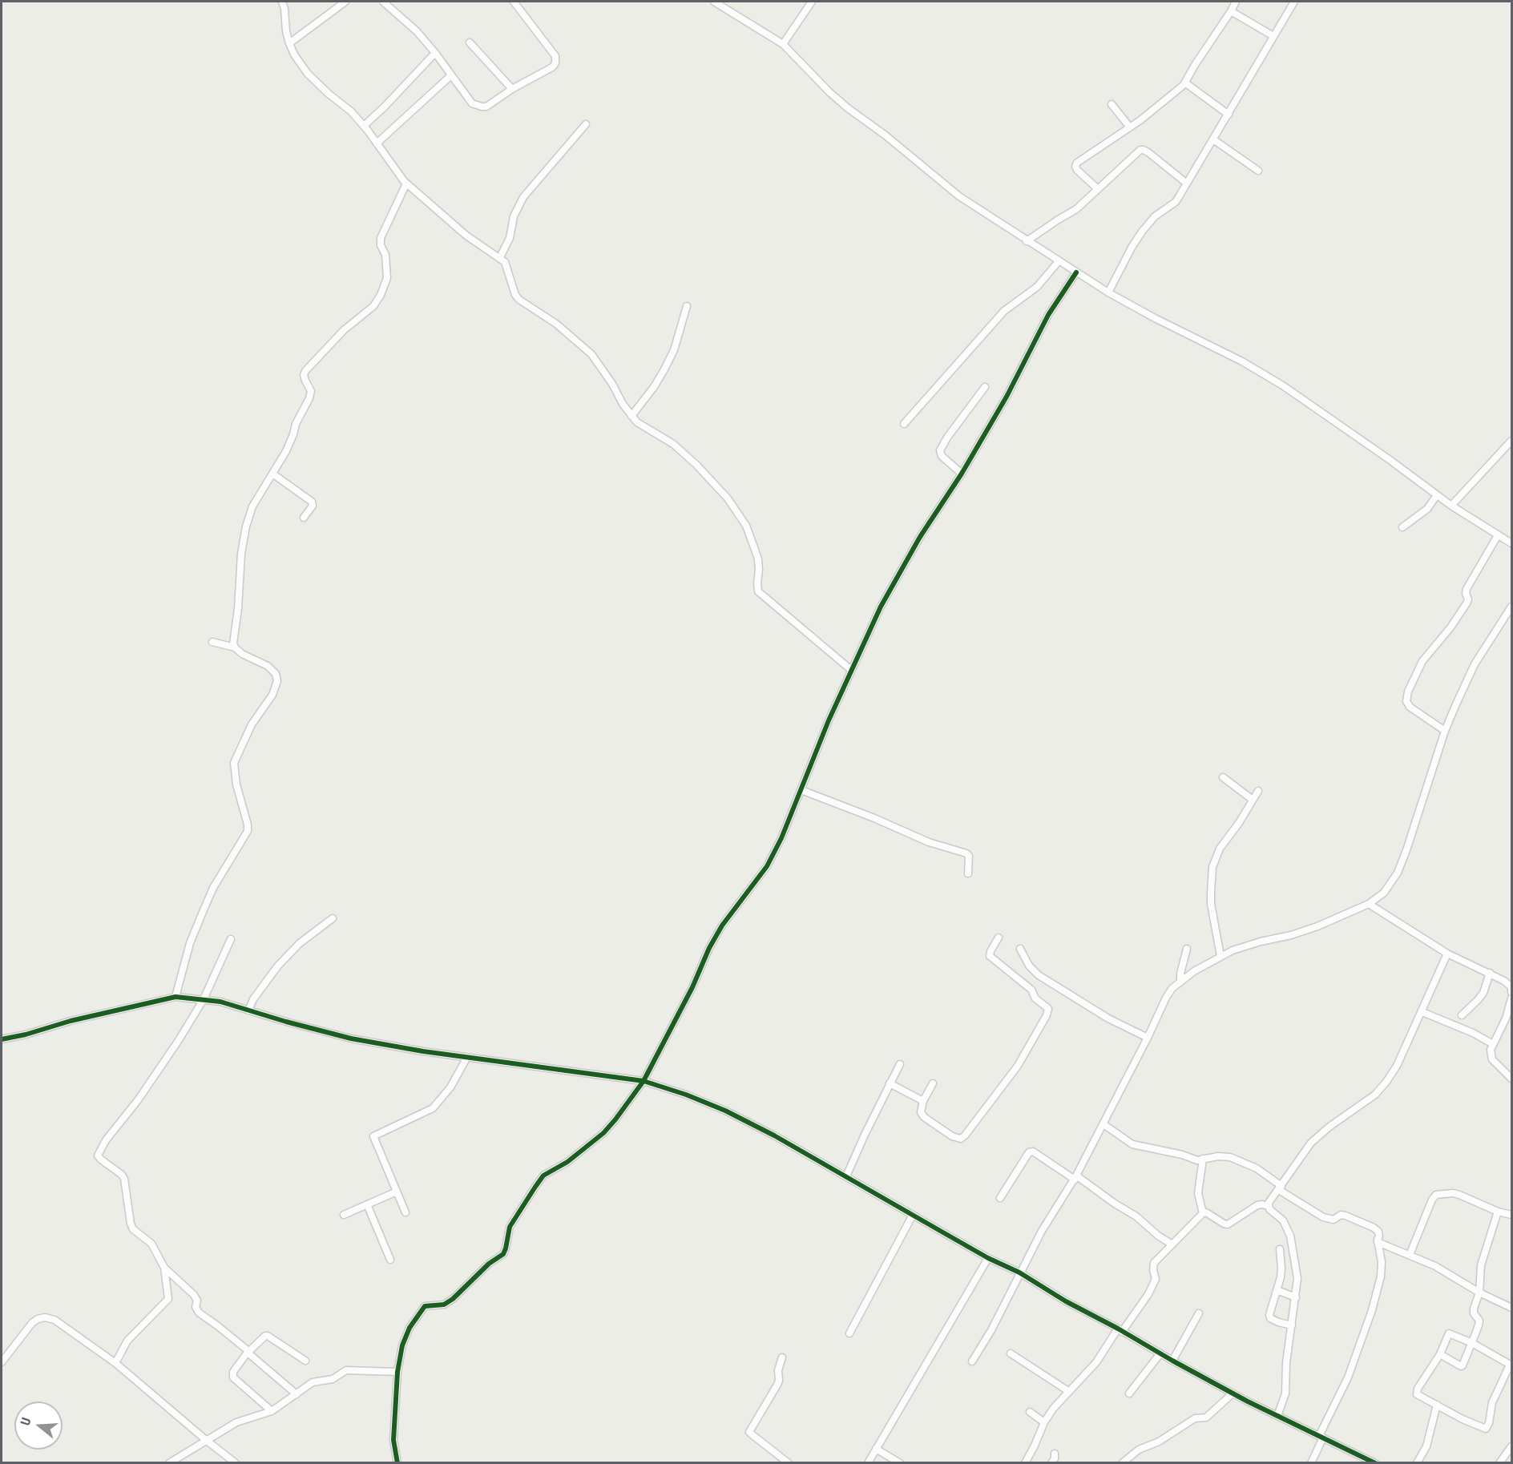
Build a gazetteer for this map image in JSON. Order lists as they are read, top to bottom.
{
  "north": "left"
}
